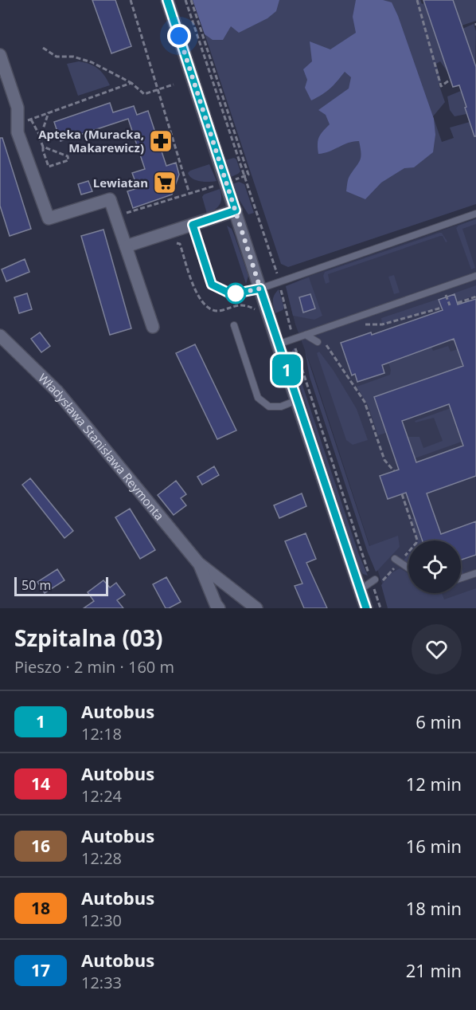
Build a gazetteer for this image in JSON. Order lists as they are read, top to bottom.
{
  "streets": {
    "street": ["Władysława Stanisława Reymonta"]
  },
  "places": {
    "pharmacy": ["Apteka (Muracka, Makarewicz)"],
    "supermarket": ["Lewiatan"]
  },
  "lines": ["bus line 1"],
  "scale_bar": "50 m",
  "page": {
    "on_map": "1",
    "scale": "50 m",
    "heading": ["Szpitalna (03)", "Pieszo · 2 min · 160 m"],
    "list": [
      {
        "mark": "1",
        "name": "Autobus",
        "note": "12:18",
        "value": "6 min"
      },
      {
        "mark": "14",
        "name": "Autobus",
        "note": "12:24",
        "value": "12 min"
      },
      {
        "mark": "16",
        "name": "Autobus",
        "note": "12:28",
        "value": "16 min"
      },
      {
        "mark": "18",
        "name": "Autobus",
        "note": "12:30",
        "value": "18 min"
      },
      {
        "mark": "17",
        "name": "Autobus",
        "note": "12:33",
        "value": "21 min"
      }
    ]
  }
}
